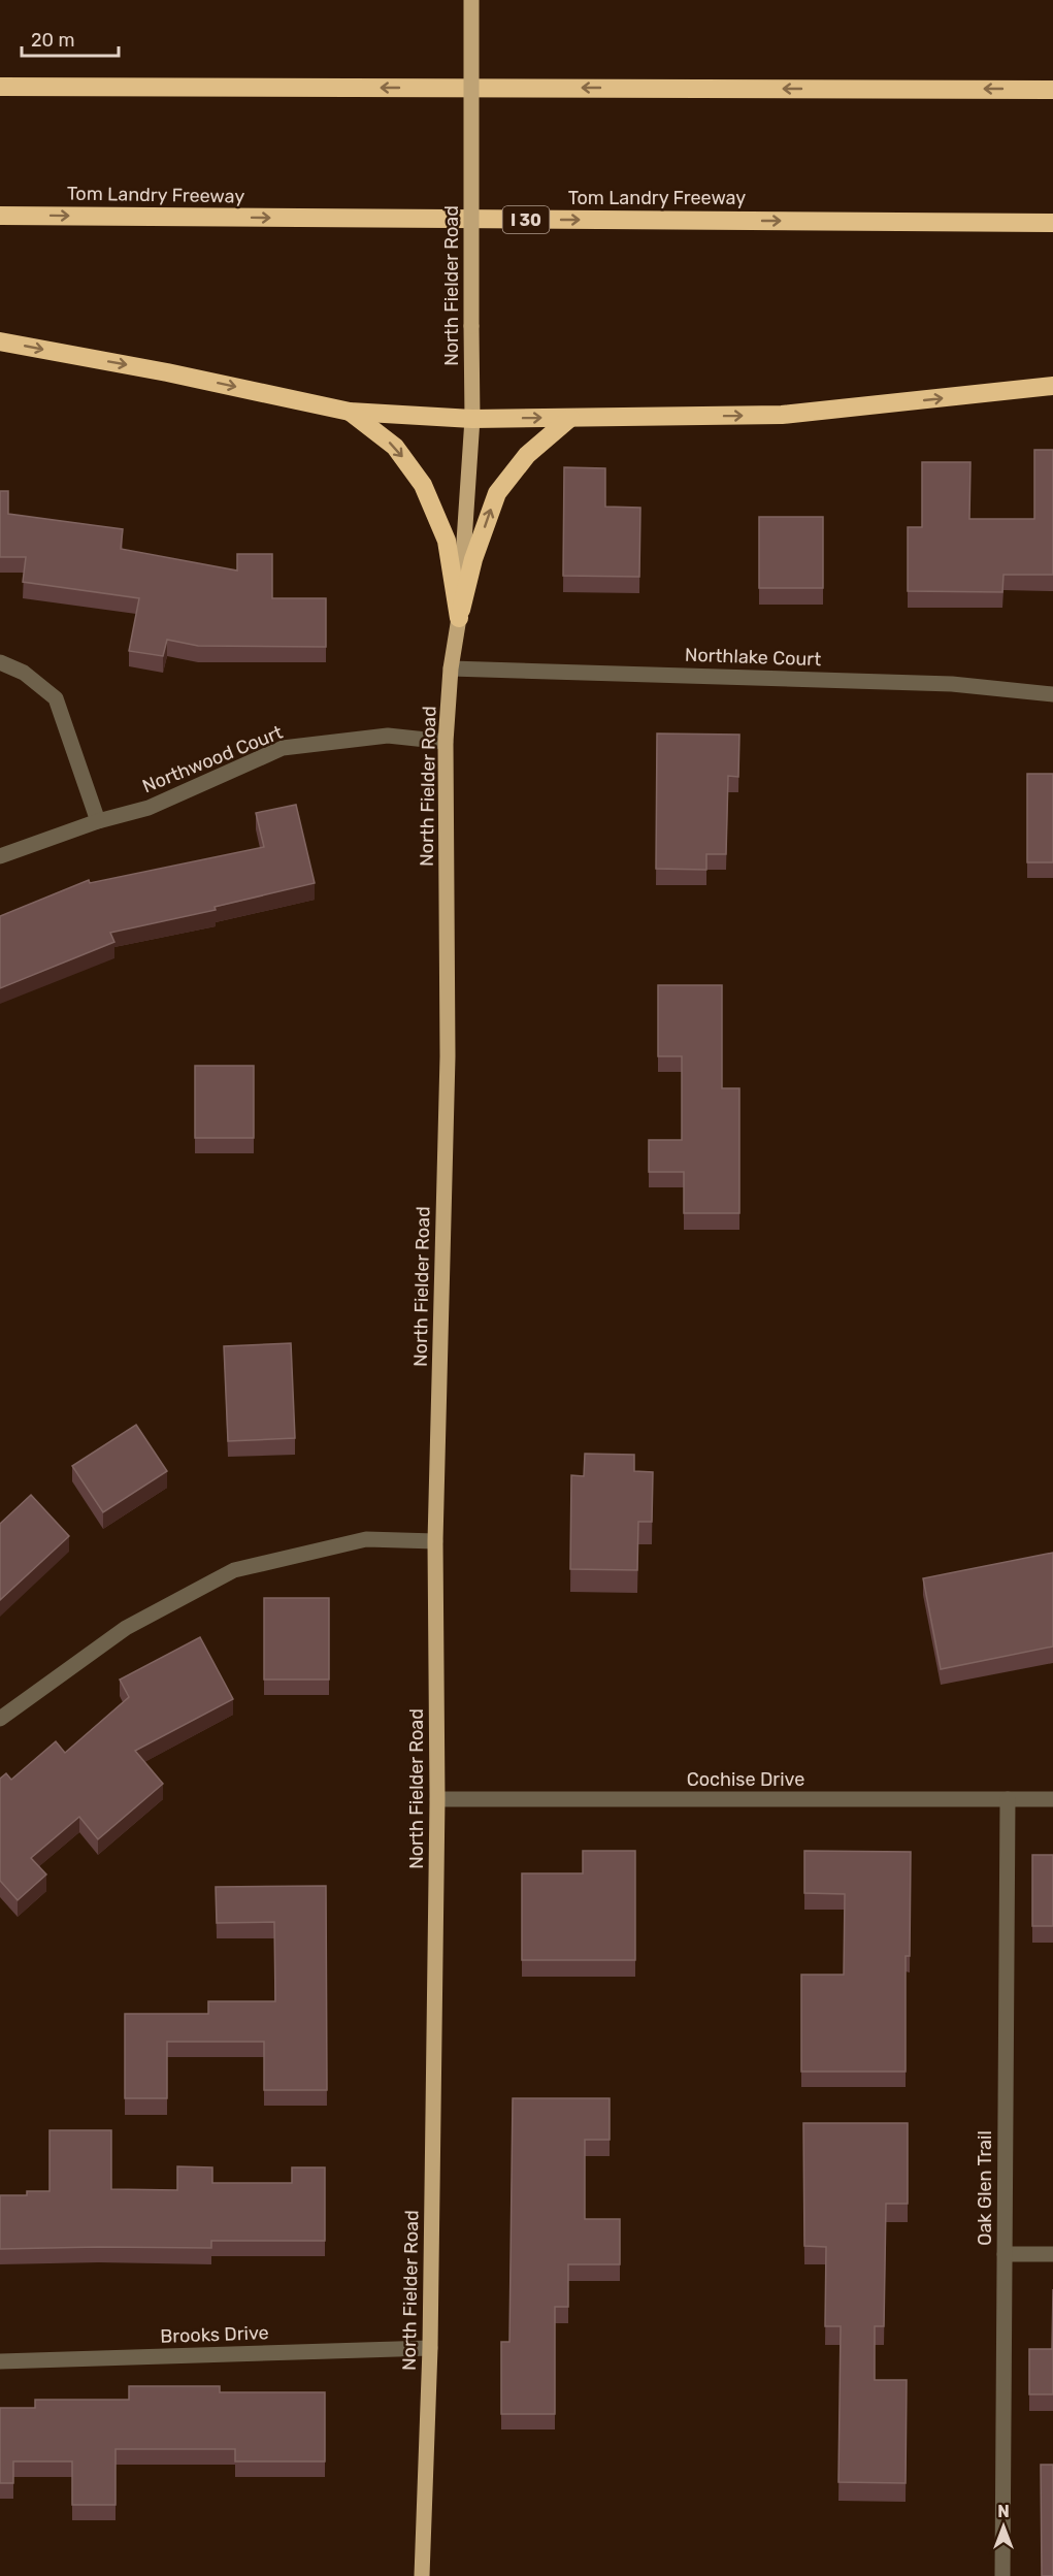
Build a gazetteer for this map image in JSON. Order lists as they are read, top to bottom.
{
  "streets": {
    "highway": ["Tom Landry Freeway", "I 30"],
    "main road": ["North Fielder Road"],
    "street": [
      "Northlake Court",
      "Northwood Court",
      "Cochise Drive",
      "Oak Glen Trail",
      "Brooks Drive"
    ]
  },
  "crossings": [
    ["North Fielder Road", "Northlake Court"],
    ["North Fielder Road", "Northwood Court"],
    ["North Fielder Road", "Cochise Drive"],
    ["North Fielder Road", "Brooks Drive"],
    ["Cochise Drive", "Oak Glen Trail"]
  ],
  "scale_bar": "20 m",
  "north": "top"
}
